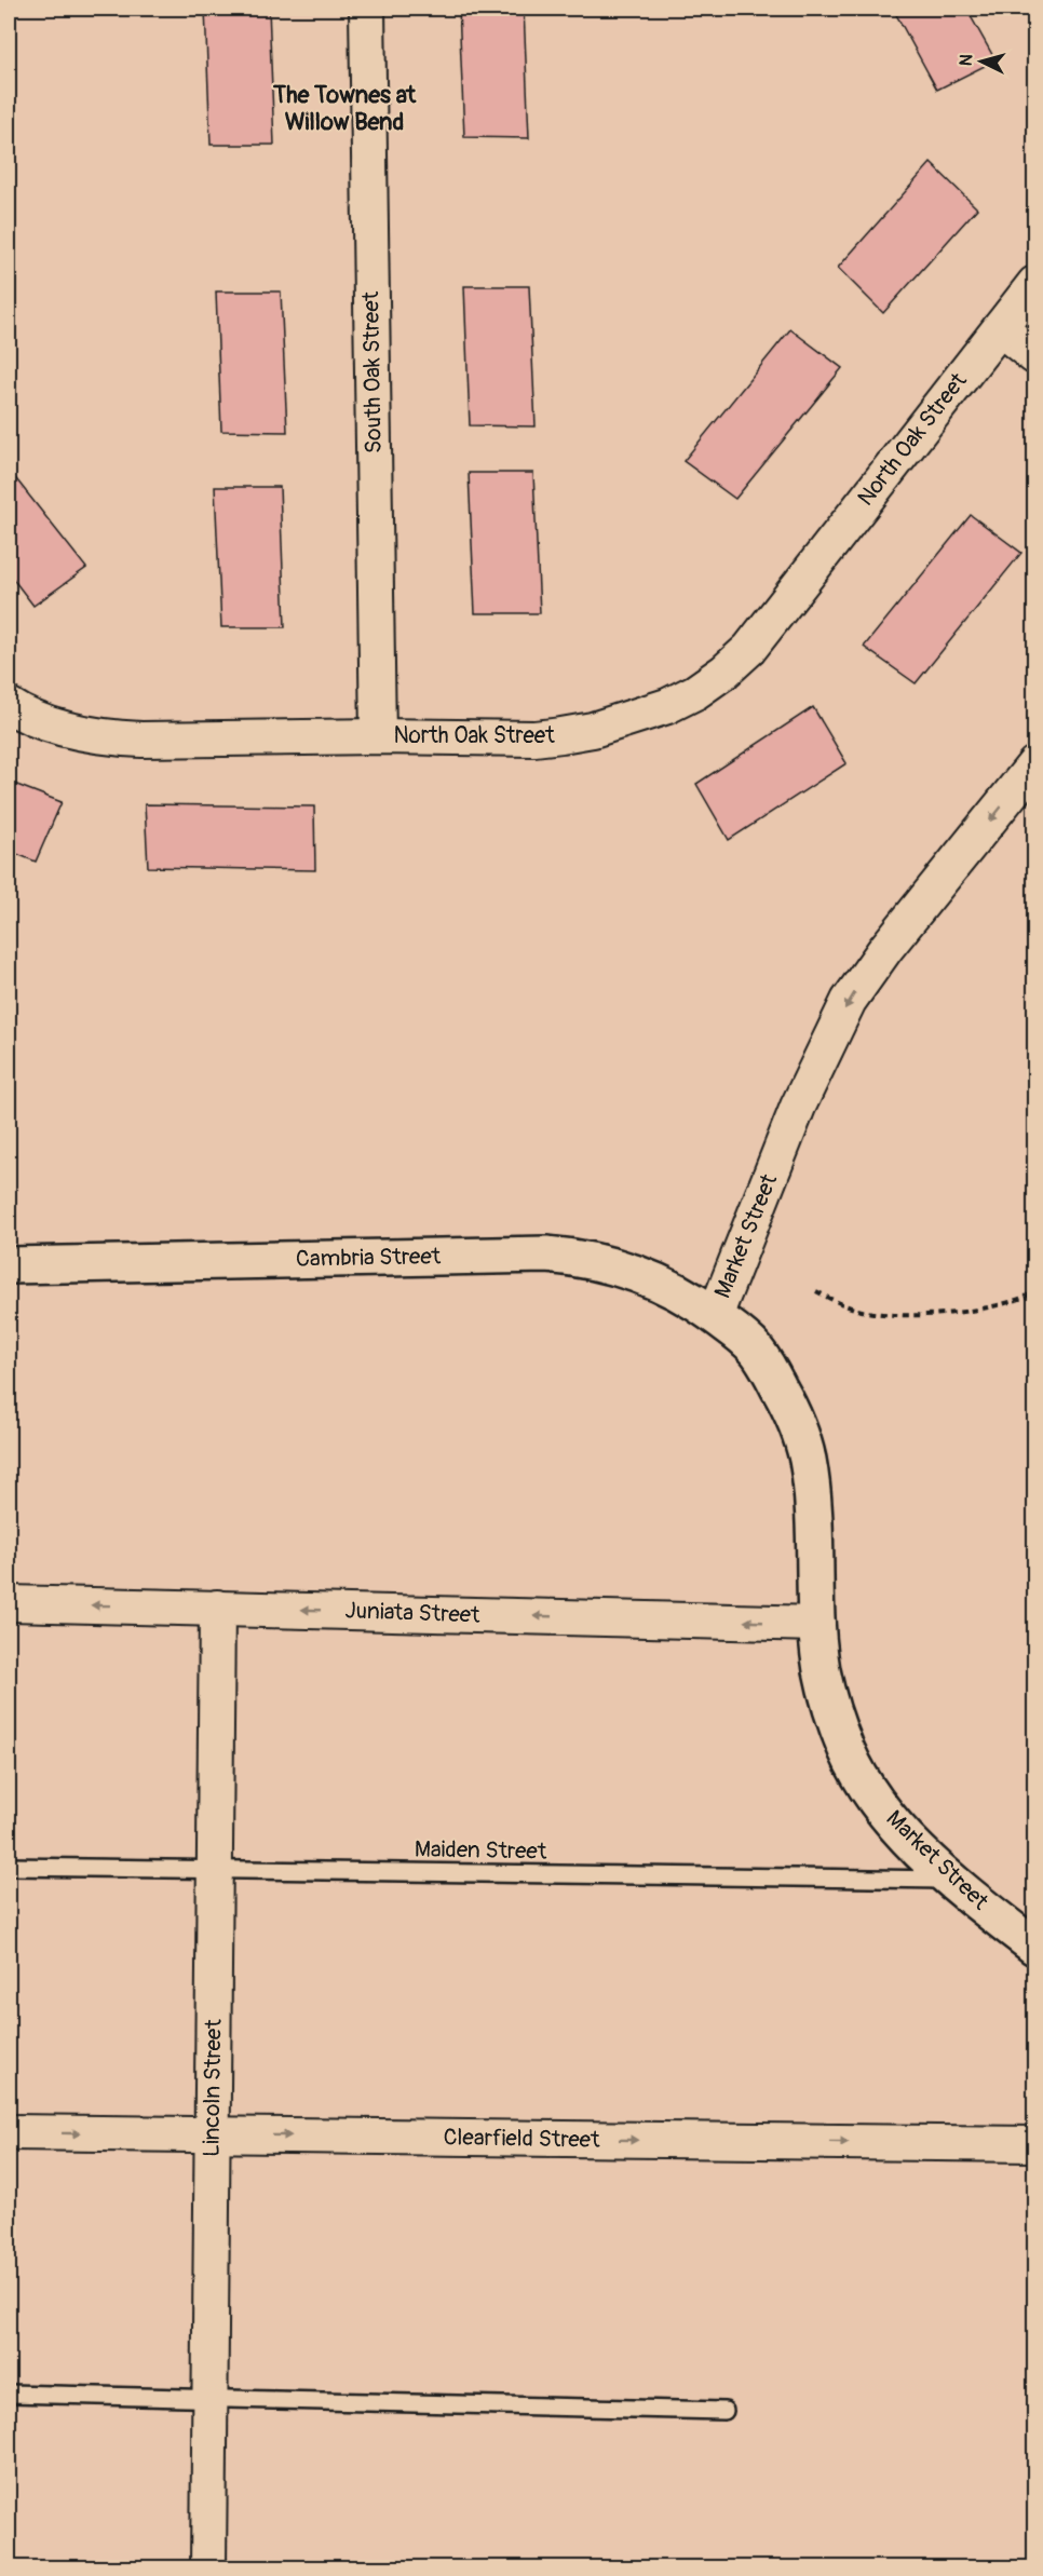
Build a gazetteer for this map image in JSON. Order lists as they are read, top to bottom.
{
  "streets": {
    "street": [
      "South Oak Street",
      "North Oak Street",
      "Market Street",
      "Cambria Street",
      "Juniata Street",
      "Lincoln Street",
      "Clearfield Street"
    ],
    "lane": ["Maiden Street"]
  },
  "crossings": [
    ["South Oak Street", "North Oak Street"],
    ["Market Street", "Cambria Street"],
    ["Market Street", "Juniata Street"],
    ["Market Street", "Maiden Street"],
    ["Juniata Street", "Lincoln Street"],
    ["Maiden Street", "Lincoln Street"],
    ["Lincoln Street", "Clearfield Street"]
  ],
  "one_way": ["Market Street", "Juniata Street", "Clearfield Street"],
  "districts": ["The Townes at Willow Bend"],
  "north": "left"
}
